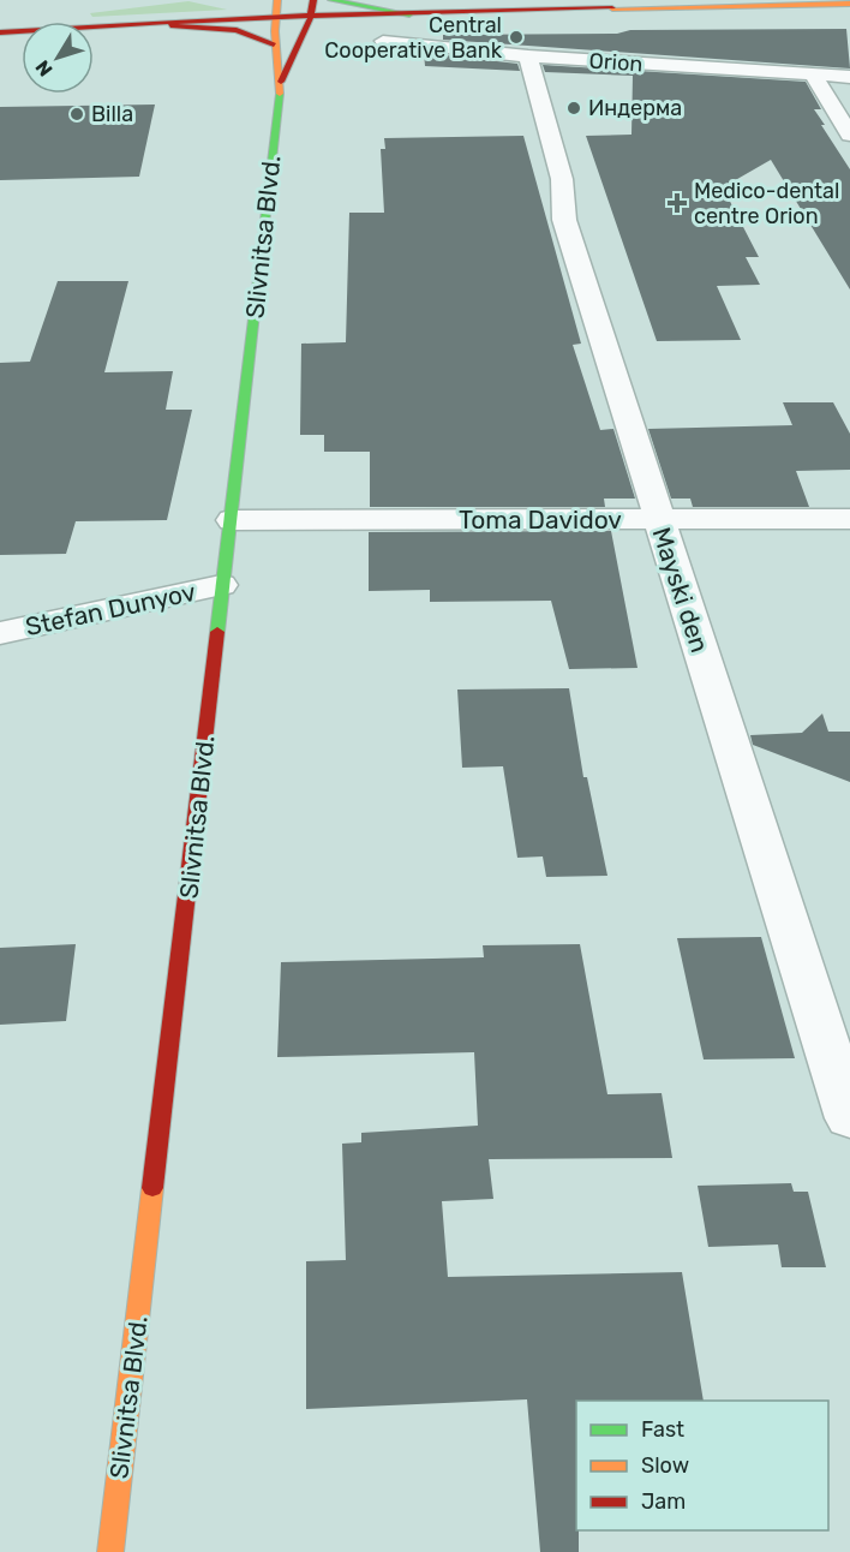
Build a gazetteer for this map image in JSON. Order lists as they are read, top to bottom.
{
  "streets": {
    "main road": ["Slivnitsa Blvd."],
    "street": [
      "Orion",
      "Toma Davidov",
      "Mayski den",
      "Stefan Dunyov"
    ]
  },
  "crossings": [
    ["Orion", "Mayski den"],
    ["Slivnitsa Blvd.", "Toma Davidov"],
    ["Slivnitsa Blvd.", "Stefan Dunyov"],
    ["Toma Davidov", "Mayski den"]
  ],
  "places": {
    "other": ["Central Cooperative Bank", "Индерма", "Billa"],
    "health": ["Medico-dental centre Orion"]
  },
  "legend": ["Fast", "Slow", "Jam"],
  "north": "bottom left"
}
